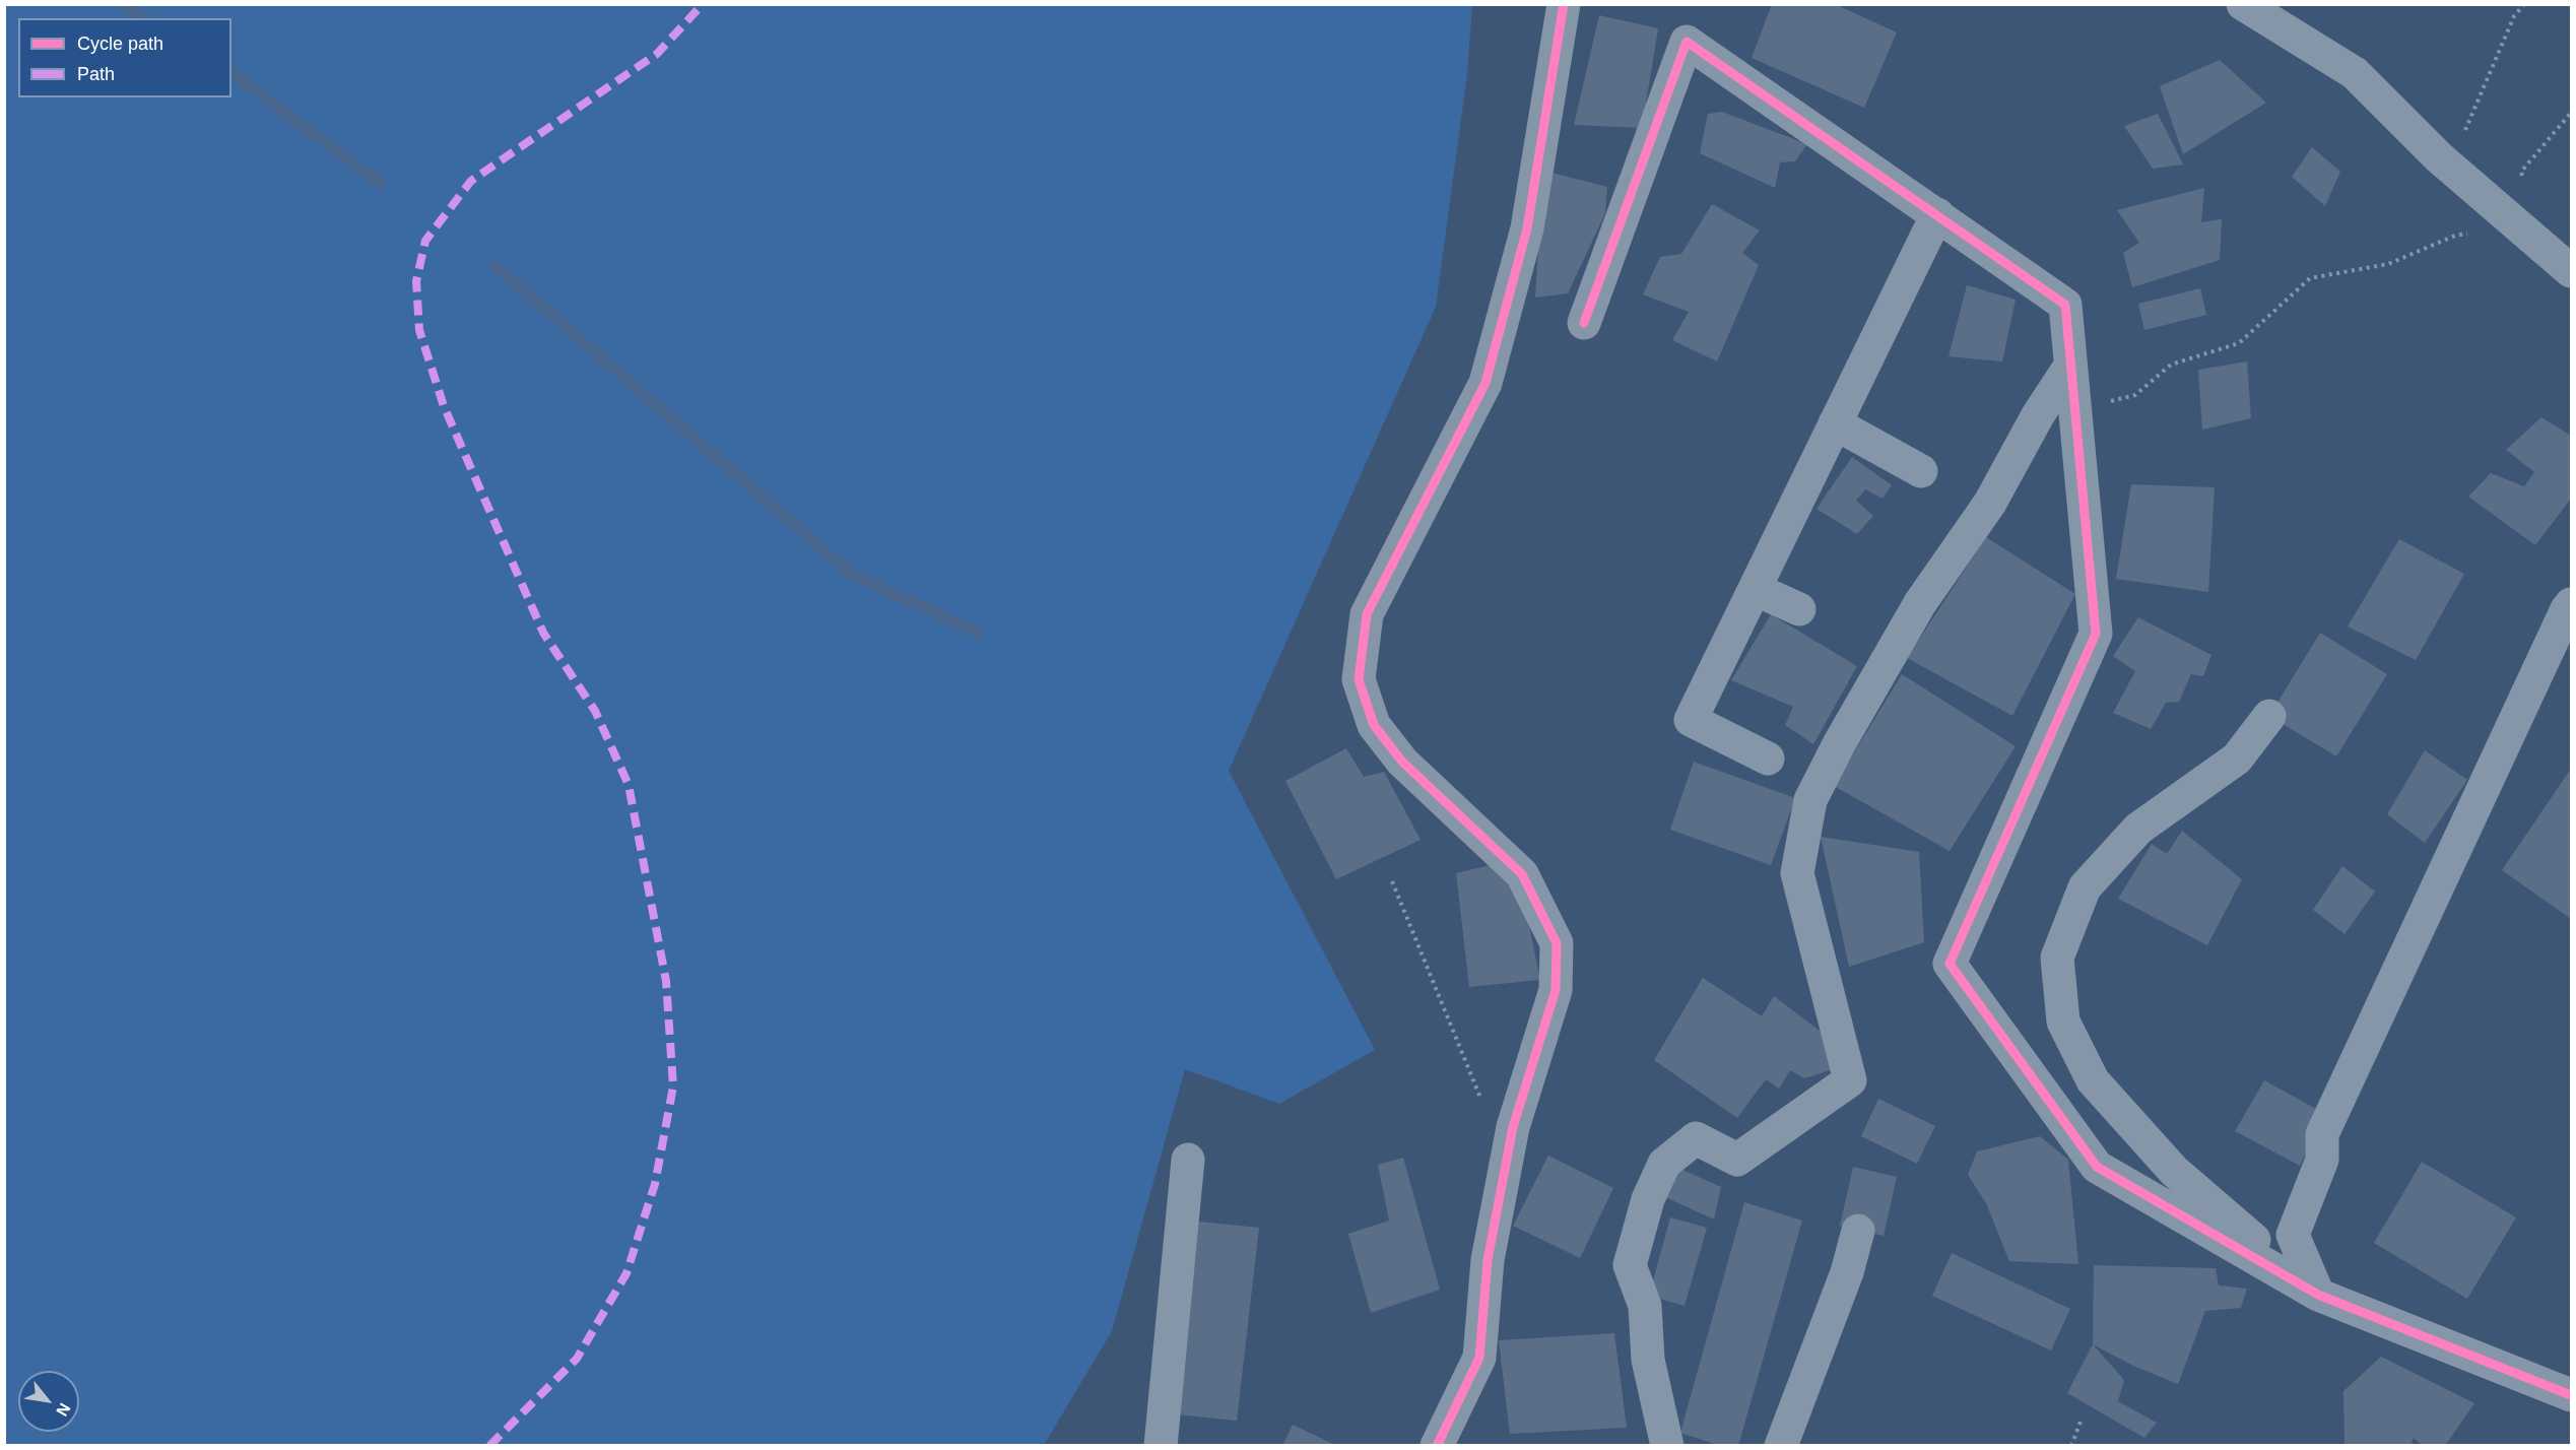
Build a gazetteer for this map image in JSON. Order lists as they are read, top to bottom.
{
  "legend": ["Cycle path", "Path"],
  "north": "bottom right"
}
